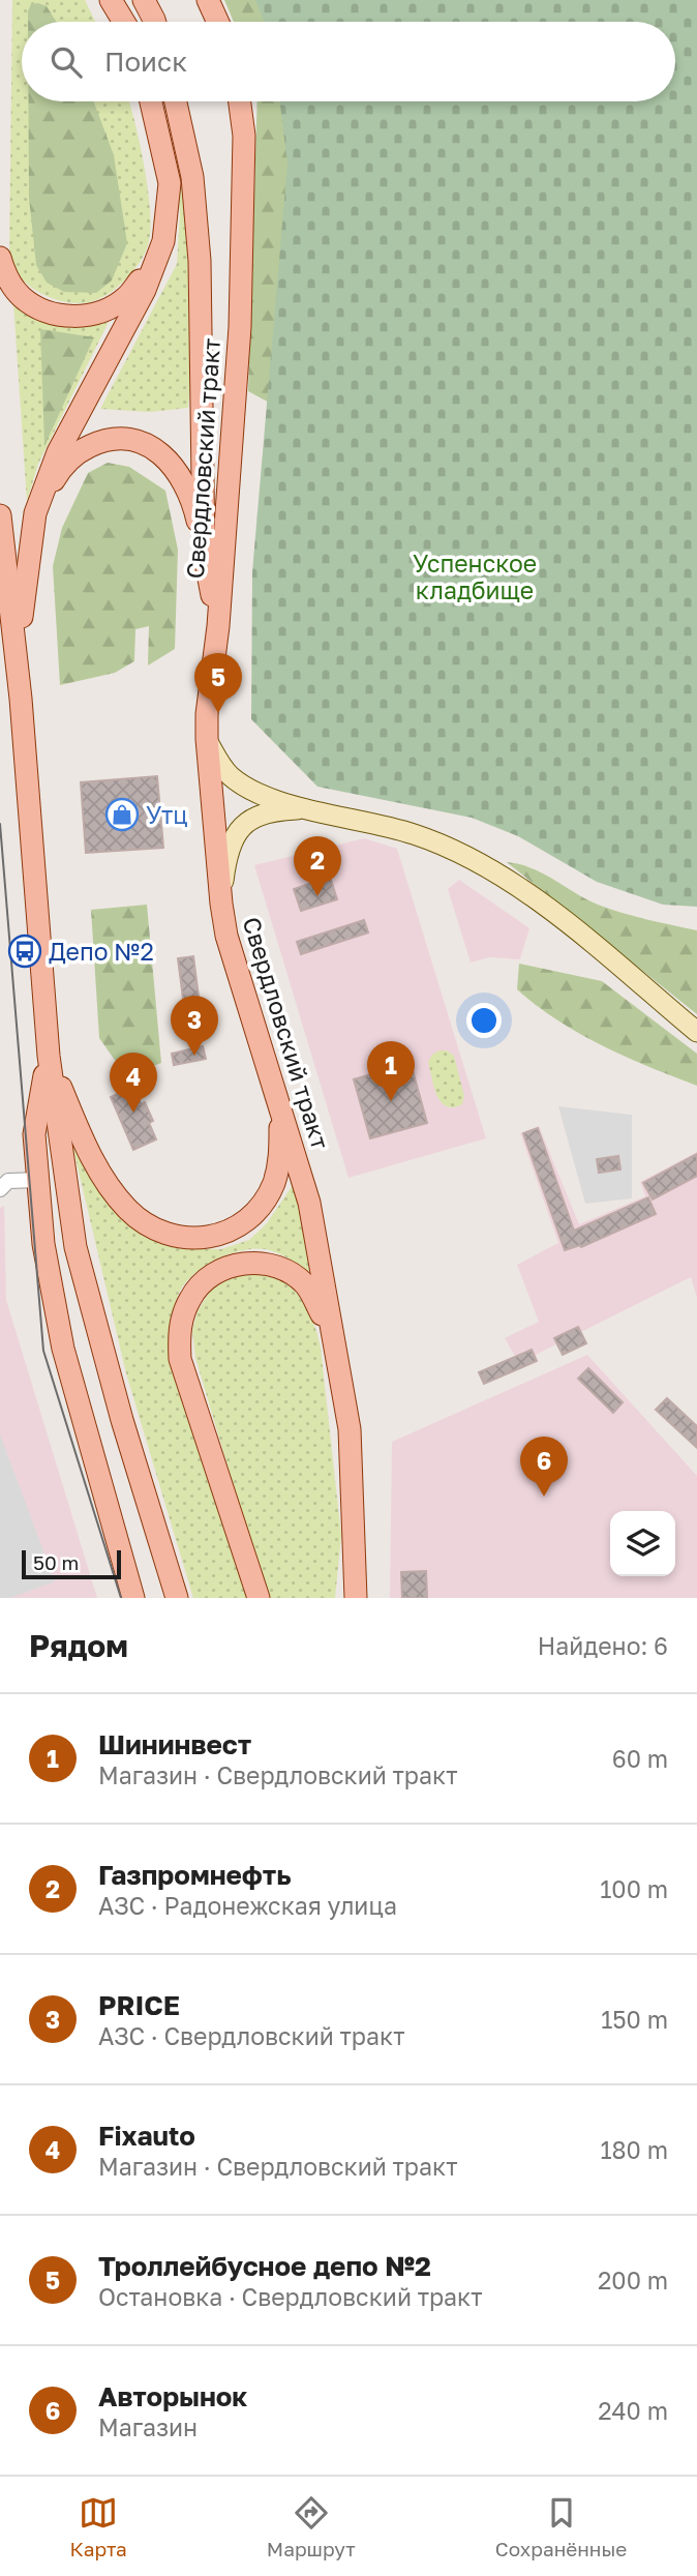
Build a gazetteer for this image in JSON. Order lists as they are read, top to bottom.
{
  "streets": {
    "main road": ["Свердловский тракт"]
  },
  "parks": ["Успенское кладбище"],
  "places": {
    "shop": ["Утц"],
    "bus stop": ["Депо №2"]
  },
  "scale_bar": "50 m",
  "page": {
    "search": "Поиск",
    "pins": [
      "5",
      "2",
      "3",
      "1",
      "4",
      "6"
    ],
    "scale": "50 m",
    "heading": ["Рядом", "Найдено: 6"],
    "list": [
      {
        "mark": "1",
        "name": "Шининвест",
        "note": "Магазин · Свердловский тракт",
        "value": "60 m"
      },
      {
        "mark": "2",
        "name": "Газпромнефть",
        "note": "АЗС · Радонежская улица",
        "value": "100 m"
      },
      {
        "mark": "3",
        "name": "PRICE",
        "note": "АЗС · Свердловский тракт",
        "value": "150 m"
      },
      {
        "mark": "4",
        "name": "Fixauto",
        "note": "Магазин · Свердловский тракт",
        "value": "180 m"
      },
      {
        "mark": "5",
        "name": "Троллейбусное депо №2",
        "note": "Остановка · Свердловский тракт",
        "value": "200 m"
      },
      {
        "mark": "6",
        "name": "Авторынок",
        "note": "Магазин",
        "value": "240 m"
      }
    ],
    "nav": ["Карта", "Маршрут", "Сохранённые"]
  }
}
